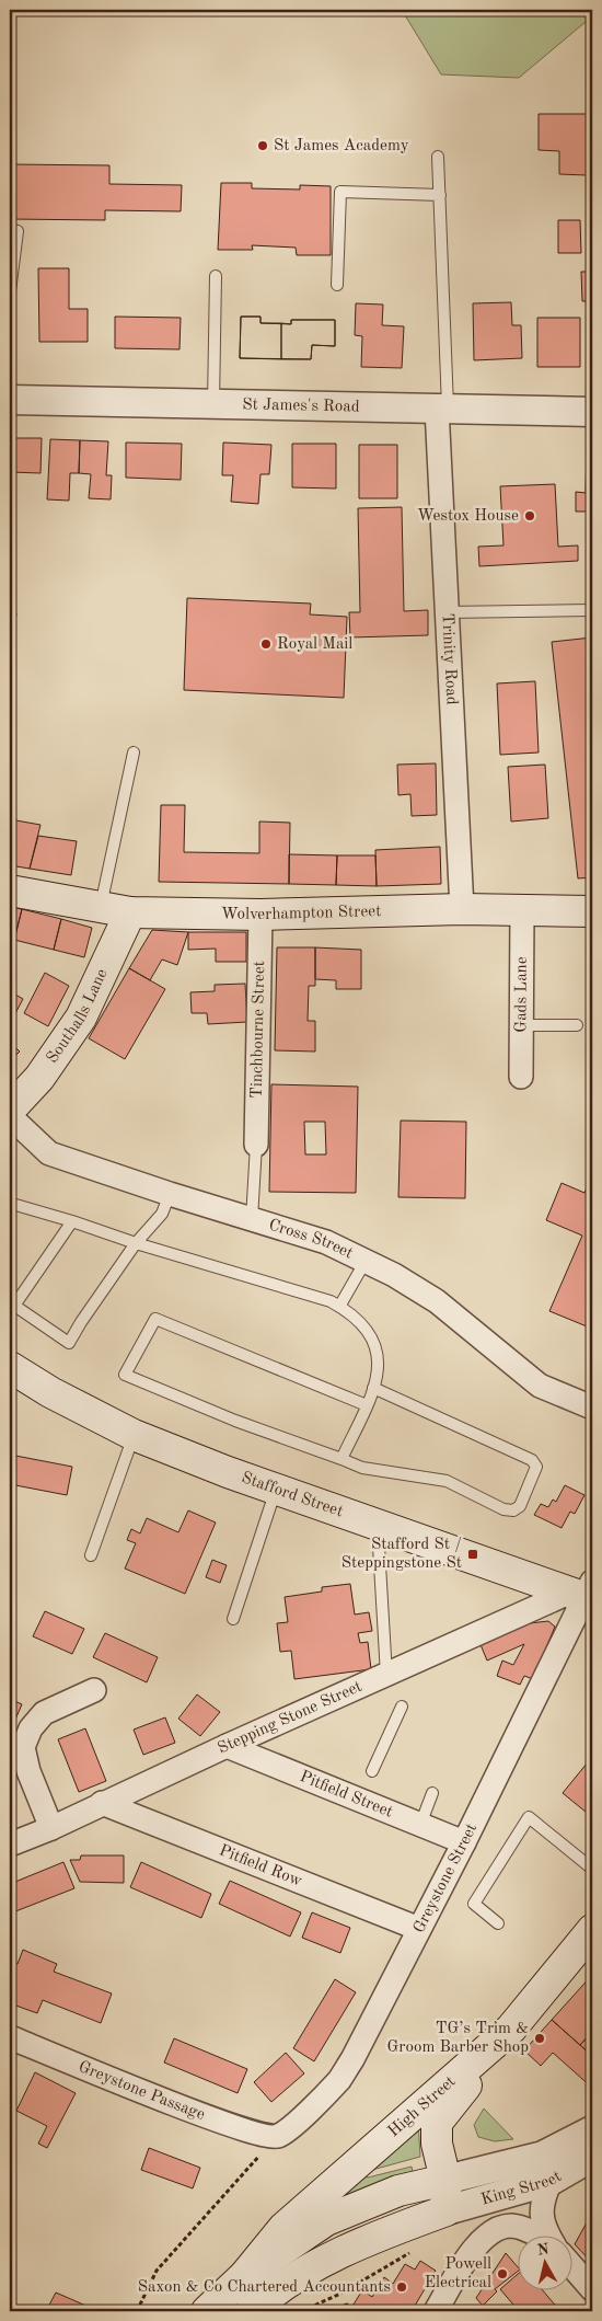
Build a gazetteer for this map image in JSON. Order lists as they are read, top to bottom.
{
  "streets": {
    "main road": [
      "Wolverhampton Street",
      "Southalls Lane",
      "Stafford Street",
      "High Street"
    ],
    "street": [
      "St James's Road",
      "Trinity Road",
      "Gads Lane",
      "Tinchbourne Street",
      "Cross Street",
      "Stepping Stone Street",
      "Pitfield Street",
      "Pitfield Row",
      "Greystone Street",
      "Greystone Passage",
      "King Street"
    ]
  },
  "crossings": [
    ["St James's Road", "Trinity Road"],
    ["Trinity Road", "Wolverhampton Street"],
    ["Wolverhampton Street", "Gads Lane"],
    ["Wolverhampton Street", "Southalls Lane"],
    ["Wolverhampton Street", "Tinchbourne Street"],
    ["Stafford Street", "Stepping Stone Street"],
    ["Stafford Street", "Greystone Street"],
    ["Stepping Stone Street", "Pitfield Street"],
    ["Stepping Stone Street", "Pitfield Row"],
    ["Stepping Stone Street", "Greystone Street"],
    ["Pitfield Street", "Greystone Street"],
    ["Pitfield Row", "Greystone Street"],
    ["Greystone Street", "Greystone Passage"]
  ],
  "places": {
    "other": [
      "St James Academy",
      "Westox House",
      "Royal Mail",
      "TG’s Trim & Groom Barber Shop",
      "Powell Electrical",
      "Saxon & Co Chartered Accountants"
    ],
    "transit": ["Stafford St / Steppingstone St"]
  },
  "north": "top"
}
